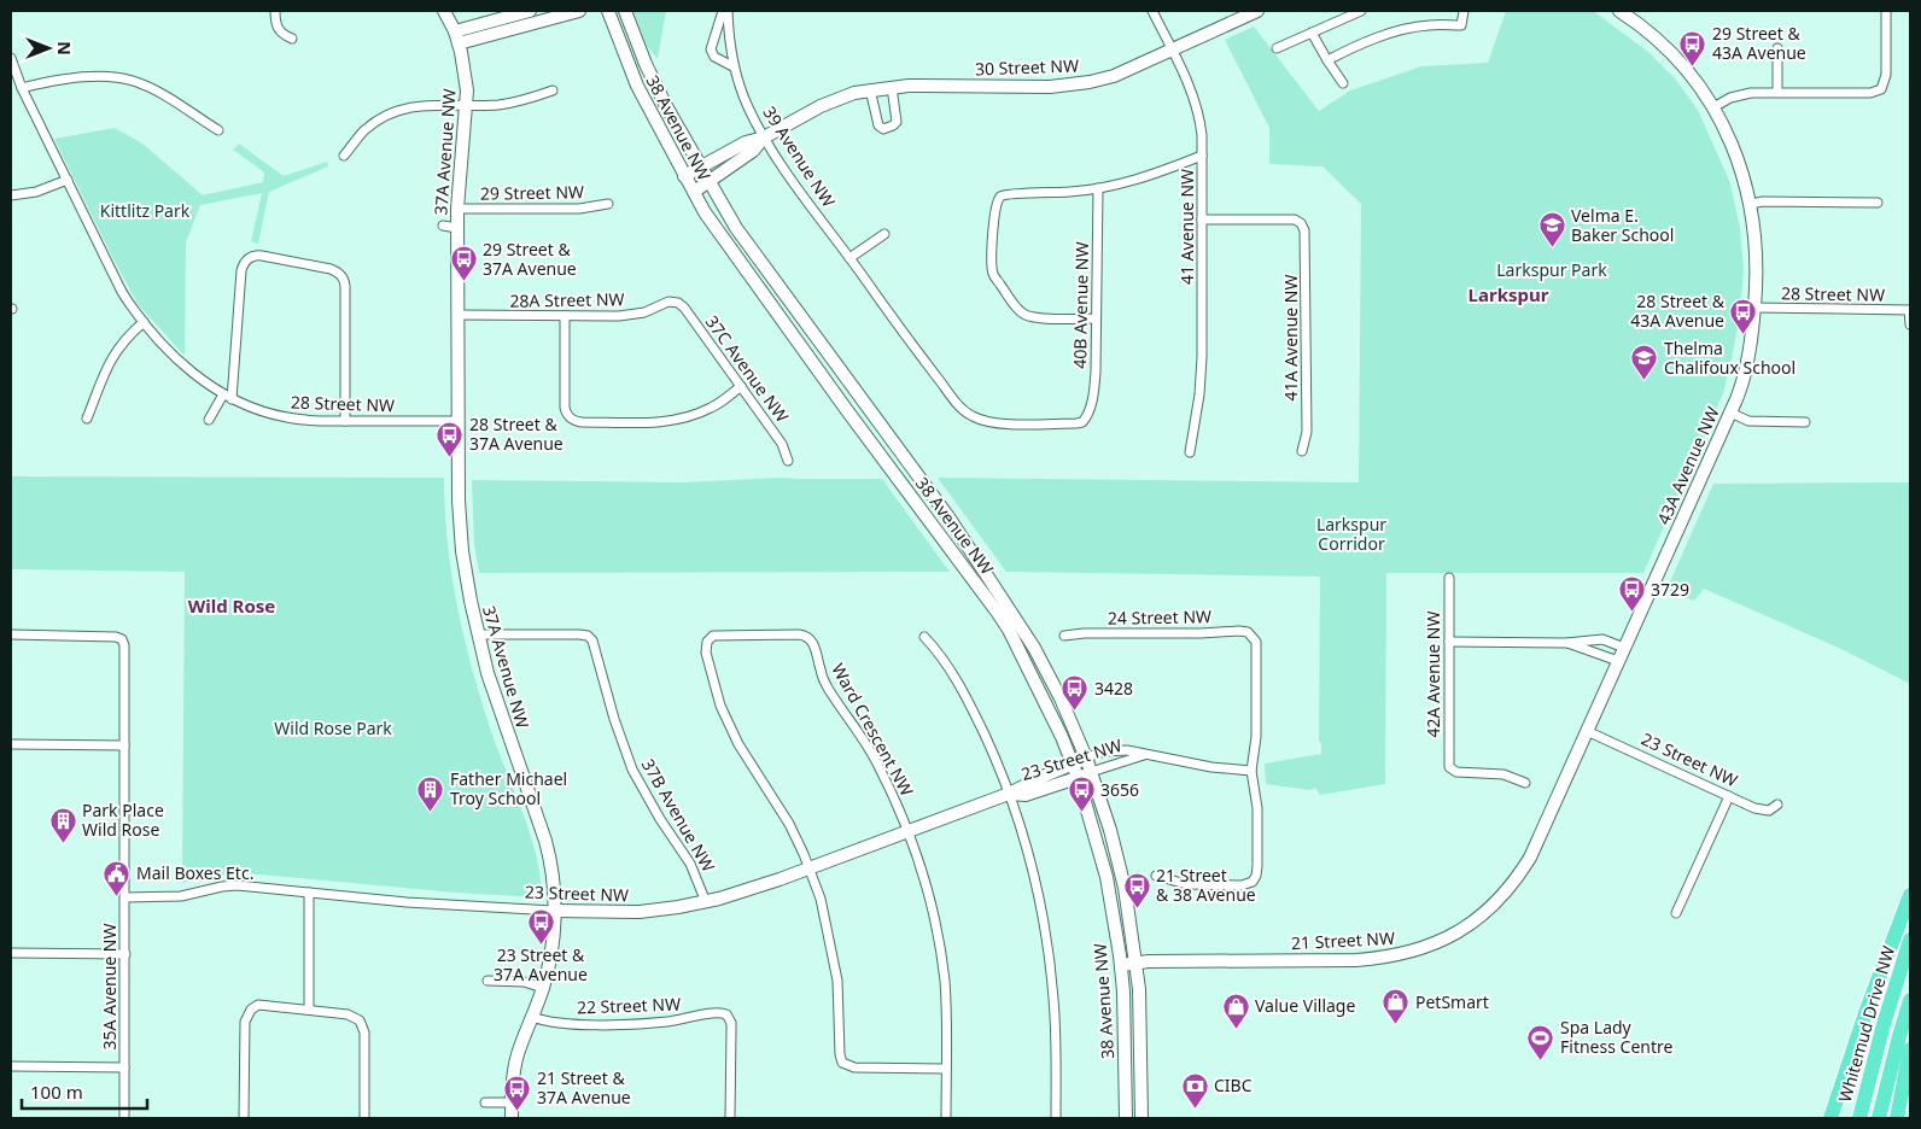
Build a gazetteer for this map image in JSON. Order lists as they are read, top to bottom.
{
  "streets": {
    "highway": ["Whitemud Drive NW"],
    "street": [
      "30 Street NW",
      "38 Avenue NW",
      "37A Avenue NW",
      "39 Avenue NW",
      "29 Street NW",
      "41 Avenue NW",
      "28 Street NW",
      "28A Street NW",
      "40B Avenue NW",
      "41A Avenue NW",
      "37C Avenue NW",
      "43A Avenue NW",
      "24 Street NW",
      "42A Avenue NW",
      "Ward Crescent NW",
      "23 Street NW",
      "37B Avenue NW",
      "21 Street NW",
      "35A Avenue NW",
      "22 Street NW"
    ]
  },
  "crossings": [
    ["30 Street NW", "38 Avenue NW"],
    ["30 Street NW", "39 Avenue NW"],
    ["30 Street NW", "41 Avenue NW"],
    ["38 Avenue NW", "23 Street NW"],
    ["38 Avenue NW", "21 Street NW"],
    ["37A Avenue NW", "29 Street NW"],
    ["37A Avenue NW", "28 Street NW"],
    ["37A Avenue NW", "28A Street NW"],
    ["37A Avenue NW", "23 Street NW"],
    ["37A Avenue NW", "37B Avenue NW"],
    ["37A Avenue NW", "22 Street NW"],
    ["39 Avenue NW", "40B Avenue NW"],
    ["41 Avenue NW", "41A Avenue NW"],
    ["28 Street NW", "43A Avenue NW"],
    ["28A Street NW", "37C Avenue NW"],
    ["43A Avenue NW", "23 Street NW"],
    ["43A Avenue NW", "21 Street NW"],
    ["24 Street NW", "23 Street NW"],
    ["Ward Crescent NW", "23 Street NW"],
    ["23 Street NW", "37B Avenue NW"],
    ["23 Street NW", "35A Avenue NW"]
  ],
  "districts": ["Larkspur", "Wild Rose"],
  "parks": [
    "Kittlitz Park",
    "Larkspur Park",
    "Larkspur Corridor",
    "Wild Rose Park"
  ],
  "places": {
    "bus stop": [
      "29 Street & 43A Avenue",
      "29 Street & 37A Avenue",
      "28 Street & 43A Avenue",
      "28 Street & 37A Avenue",
      "3729",
      "3428",
      "3656",
      "21 Street & 38 Avenue",
      "23 Street & 37A Avenue",
      "21 Street & 37A Avenue"
    ],
    "school or university": ["Velma E. Baker School", "Thelma Chalifoux School"],
    "building": ["Father Michael Troy School", "Park Place Wild Rose"],
    "public building": ["Mail Boxes Etc."],
    "shop": ["PetSmart", "Value Village"],
    "sports": ["Spa Lady Fitness Centre"],
    "bank": ["CIBC"]
  },
  "scale_bar": "100 m",
  "north": "right"
}
